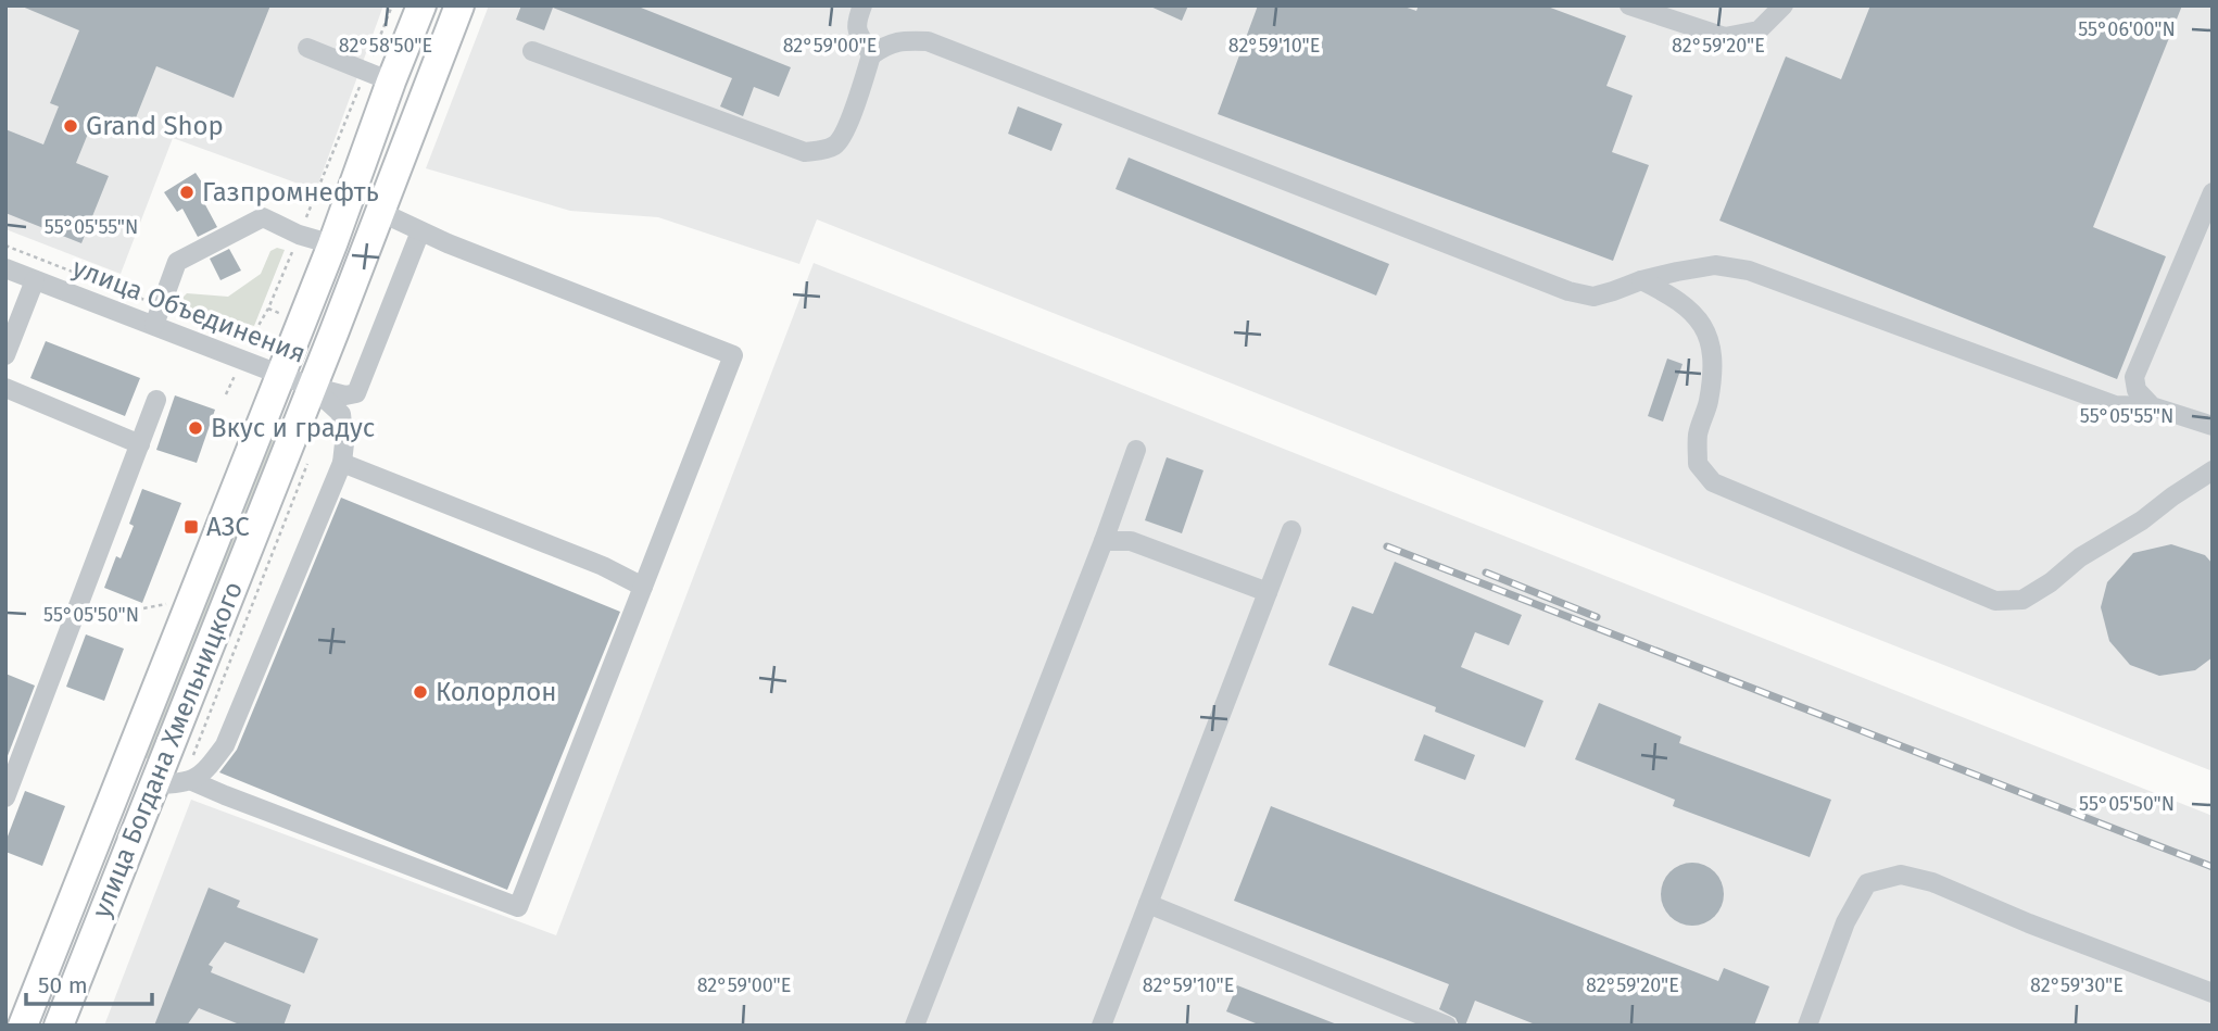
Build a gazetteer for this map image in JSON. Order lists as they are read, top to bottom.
{
  "streets": {
    "highway": ["улица Богдана Хмельницкого"],
    "street": ["улица Объединения"]
  },
  "crossings": [
    ["улица Объединения", "улица Богдана Хмельницкого"]
  ],
  "places": {
    "other": [
      "Grand Shop",
      "Газпромнефть",
      "Вкус и градус",
      "Колорлон"
    ],
    "transit": ["АЗС"]
  },
  "scale_bar": "50 m",
  "coordinates": [
    "55°06'00\"N",
    "82°58'50\"E",
    "82°59'00\"E",
    "82°59'10\"E",
    "82°59'20\"E",
    "55°05'55\"N",
    "55°05'50\"N",
    "82°59'30\"E"
  ]
}
